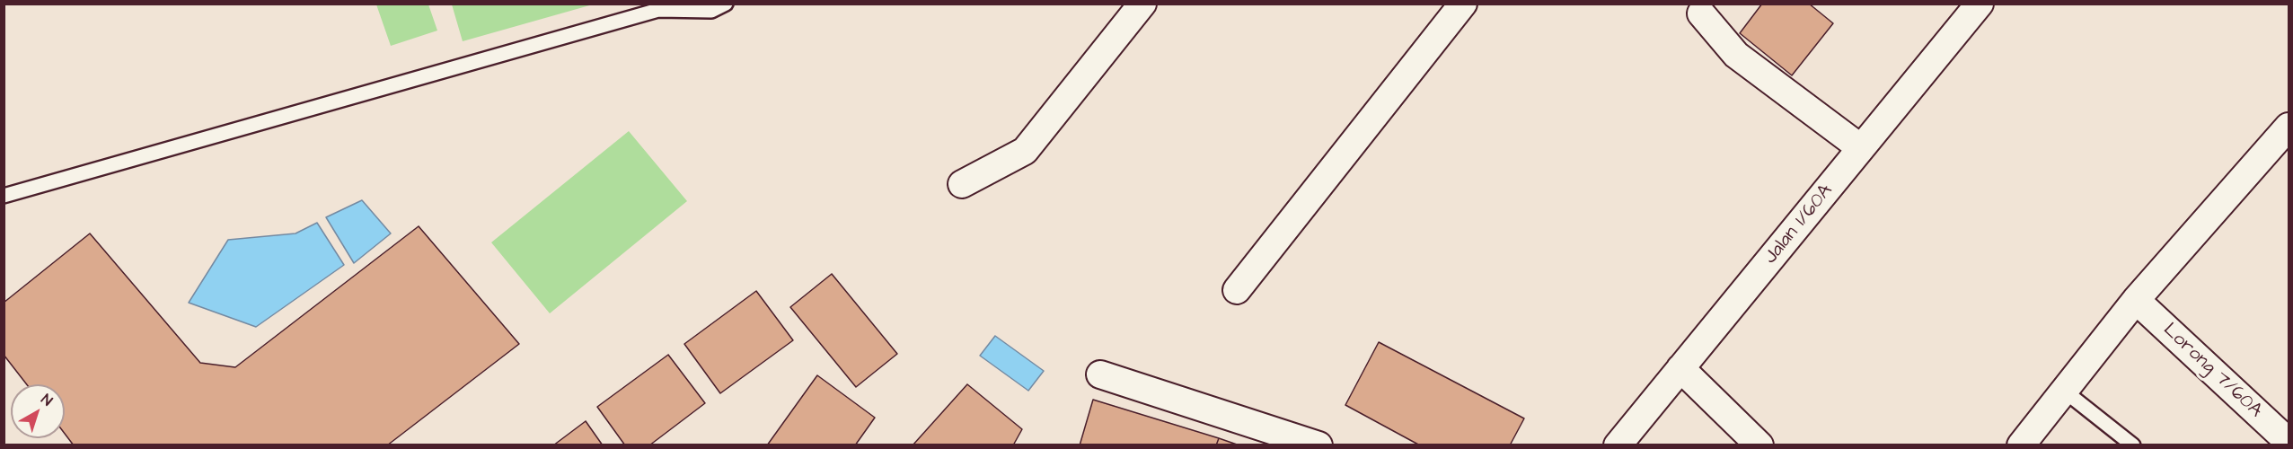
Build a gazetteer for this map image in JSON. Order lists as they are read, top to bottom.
{
  "streets": {
    "street": ["Jalan 1/60A", "Lorong 7/60A"]
  },
  "north": "top right"
}
